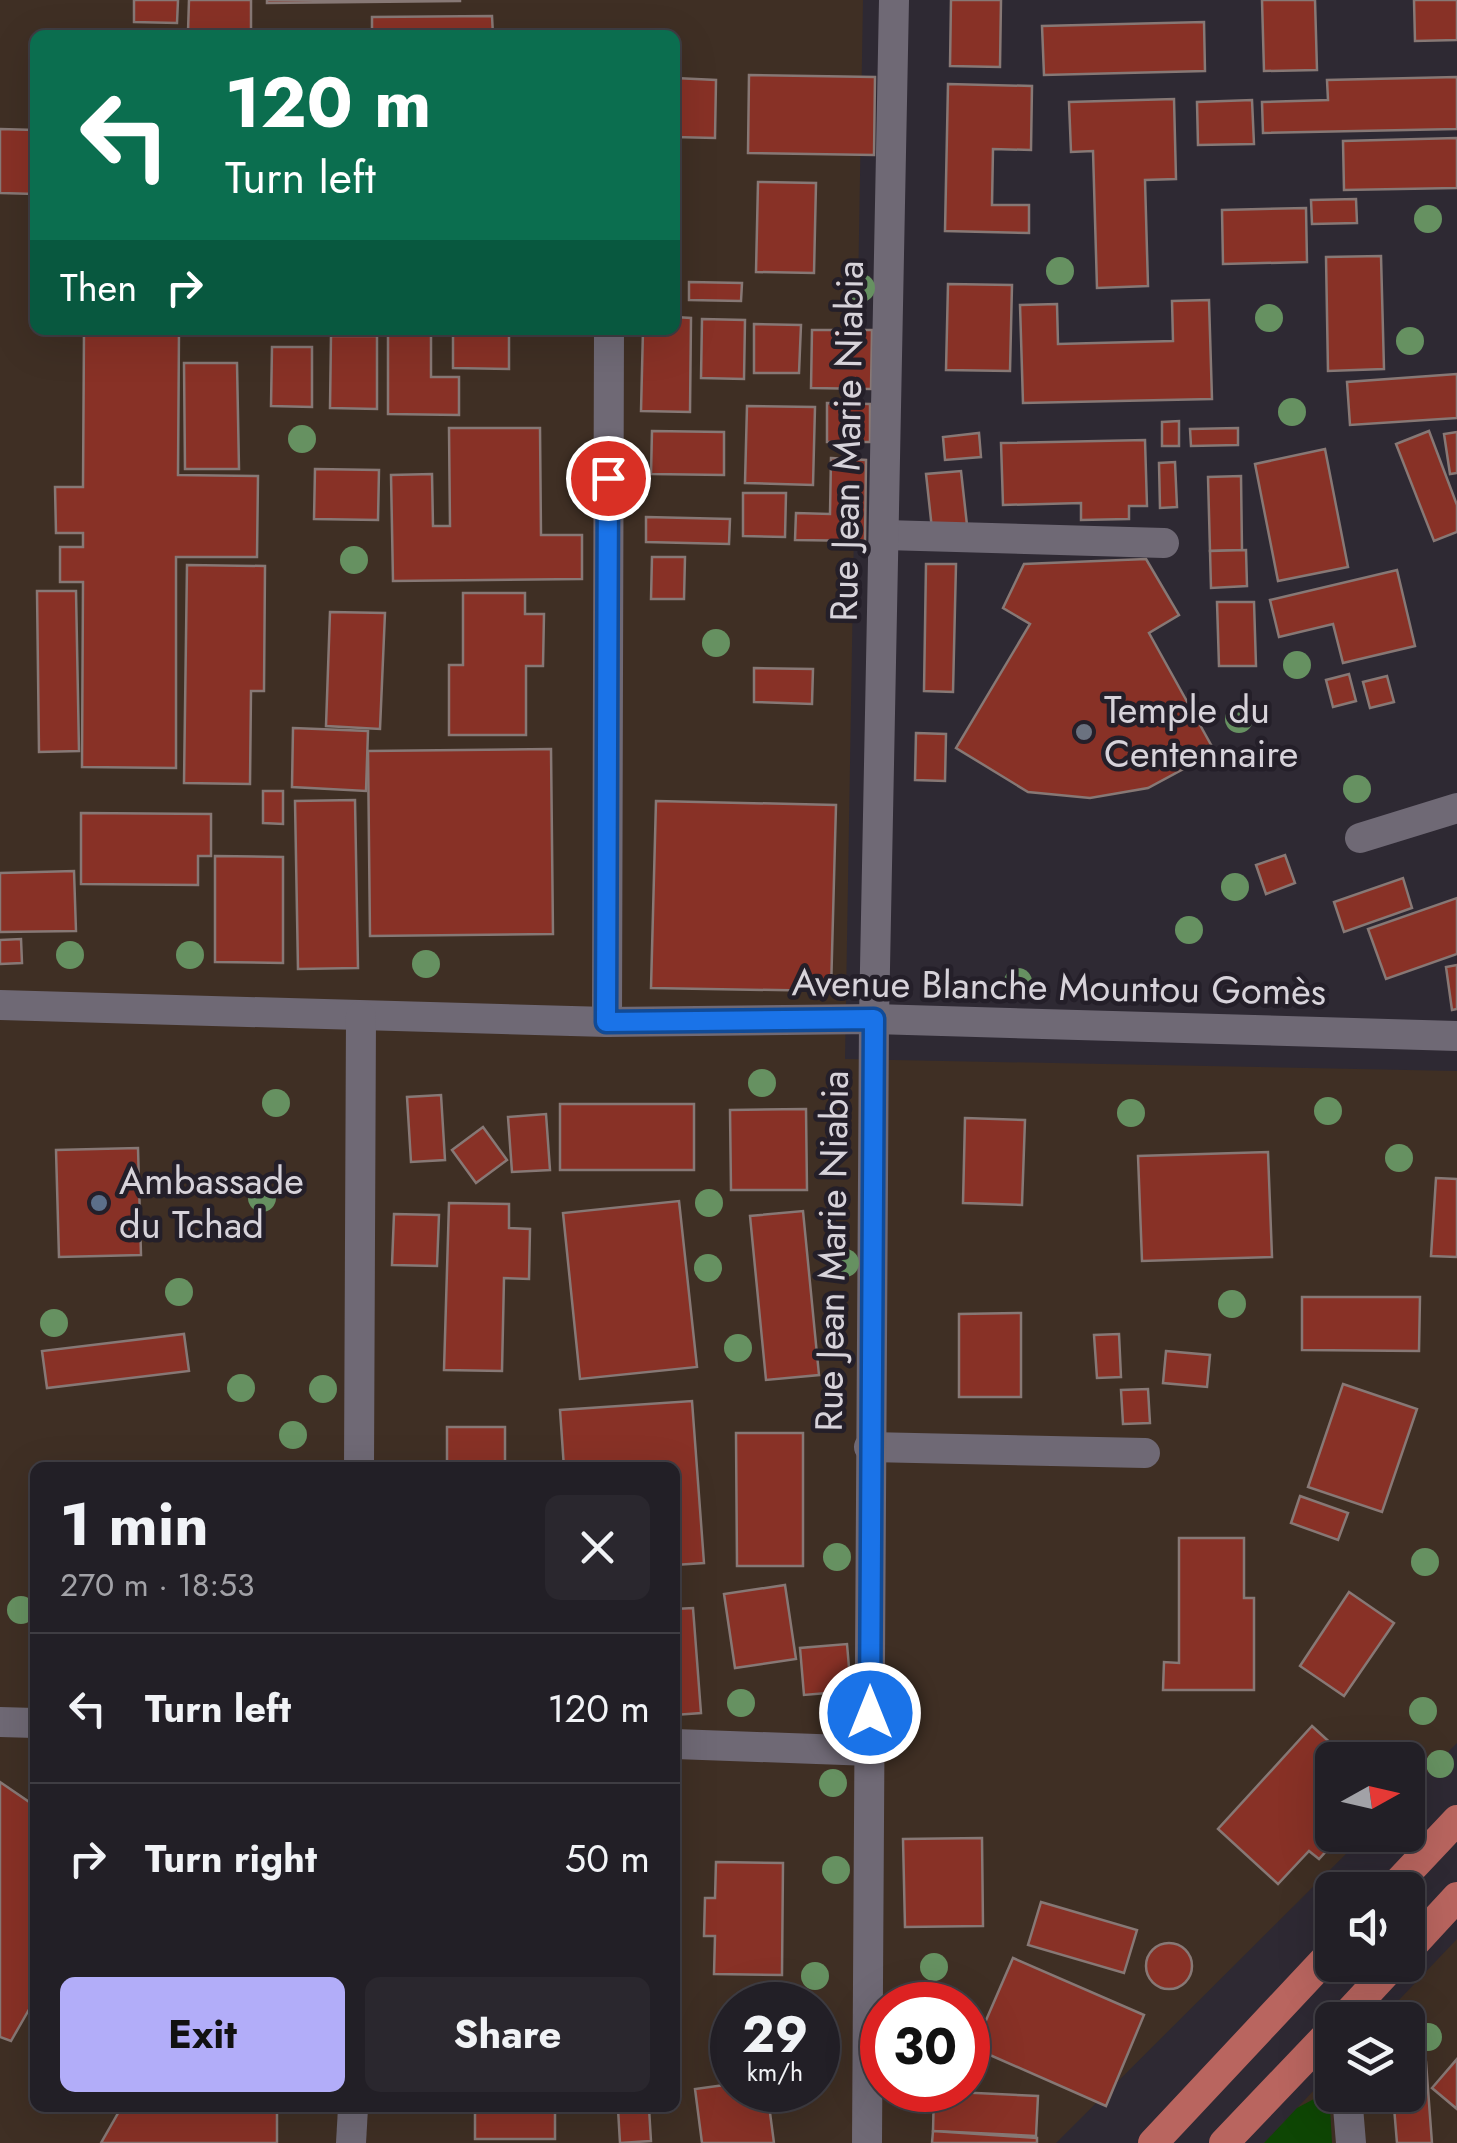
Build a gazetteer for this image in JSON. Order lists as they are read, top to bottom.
{
  "streets": {
    "street": ["Rue Jean Marie Niabia", "Avenue Blanche Mountou Gomès"]
  },
  "crossings": [
    ["Rue Jean Marie Niabia", "Avenue Blanche Mountou Gomès"]
  ],
  "places": ["Temple du Centennaire", "Ambassade du Tchad"],
  "north": "right",
  "page": {
    "turn": ["120 m", "Turn left"],
    "then": "Then",
    "heading": ["1 min", "270 m · 18:53"],
    "list": [
      {
        "name": "Turn left",
        "value": "120 m"
      },
      {
        "name": "Turn right",
        "value": "50 m"
      }
    ],
    "buttons": ["Exit", "Share"],
    "speed": "29 km/h",
    "limit": "30"
  }
}
